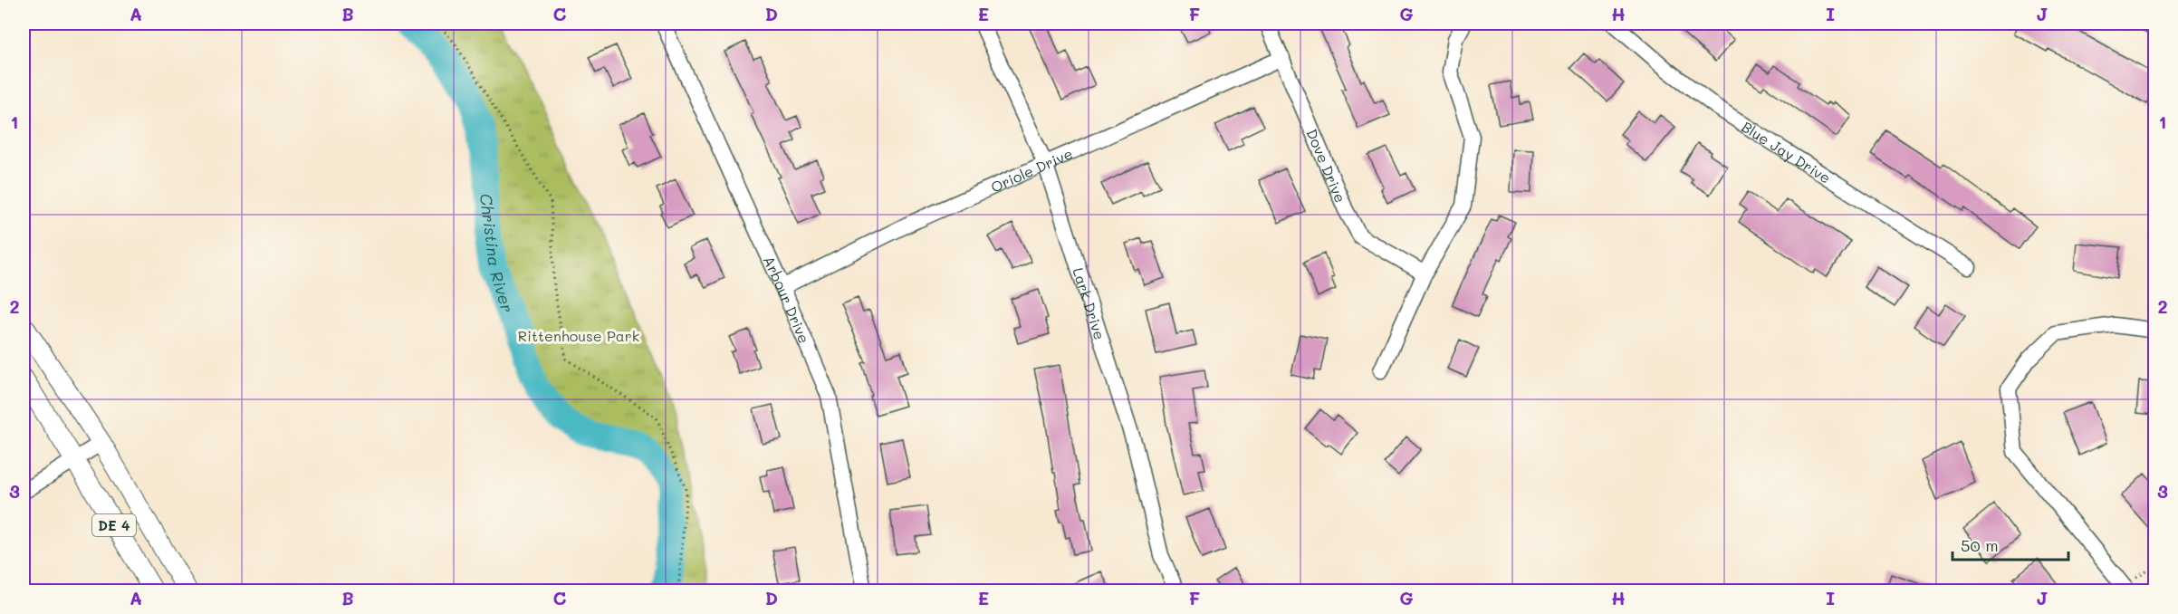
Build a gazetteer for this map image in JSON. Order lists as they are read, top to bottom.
{
  "streets": {
    "main road": ["DE 4"],
    "street": [
      "Blue Jay Drive",
      "Dove Drive",
      "Oriole Drive",
      "Arbour Drive",
      "Lark Drive"
    ]
  },
  "crossings": [
    ["Dove Drive", "Oriole Drive"],
    ["Oriole Drive", "Arbour Drive"],
    ["Oriole Drive", "Lark Drive"]
  ],
  "water": ["Christina River"],
  "parks": ["Rittenhouse Park"],
  "scale_bar": "50 m",
  "grid": {
    "columns": [
      "A",
      "B",
      "C",
      "D",
      "E",
      "F",
      "G",
      "H",
      "I",
      "J"
    ],
    "rows": ["1", "2", "3"]
  }
}
